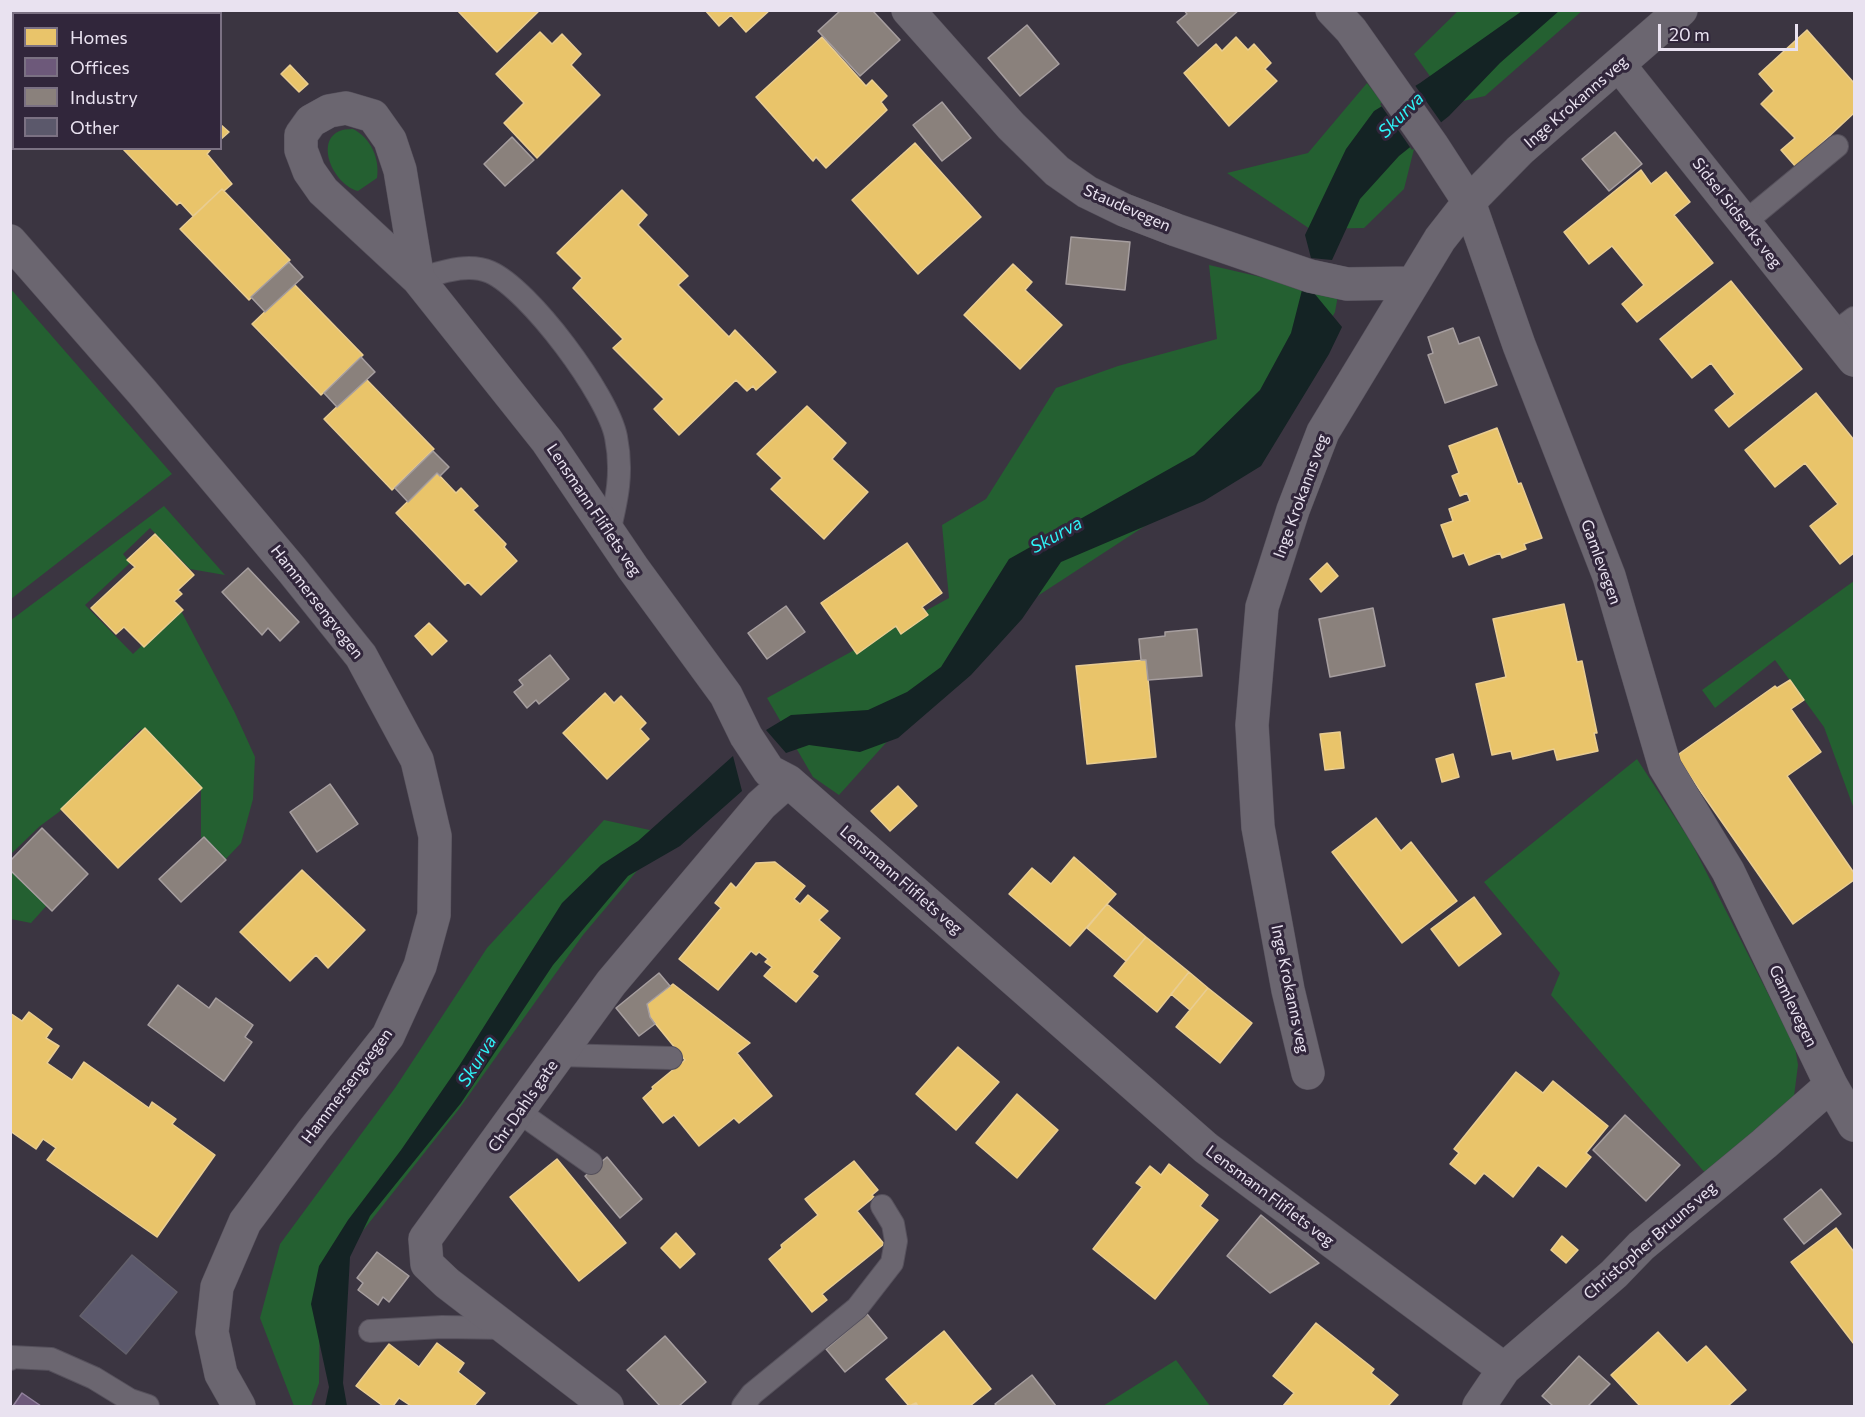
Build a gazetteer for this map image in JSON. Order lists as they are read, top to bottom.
{
  "streets": {
    "street": [
      "Inge Krokanns veg",
      "Staudevegen",
      "Sidsel Sidserks veg",
      "Lensmann Fliflets veg",
      "Gamlevegen",
      "Hammersengvegen",
      "Chr. Dahls gate",
      "Christopher Bruuns veg"
    ]
  },
  "crossings": [
    ["Inge Krokanns veg", "Staudevegen"],
    ["Inge Krokanns veg", "Sidsel Sidserks veg"],
    ["Inge Krokanns veg", "Gamlevegen"],
    ["Lensmann Fliflets veg", "Chr. Dahls gate"],
    ["Lensmann Fliflets veg", "Christopher Bruuns veg"],
    ["Gamlevegen", "Christopher Bruuns veg"]
  ],
  "water": ["Skurva"],
  "legend": [
    "Homes",
    "Offices",
    "Industry",
    "Other"
  ],
  "scale_bar": "20 m"
}
